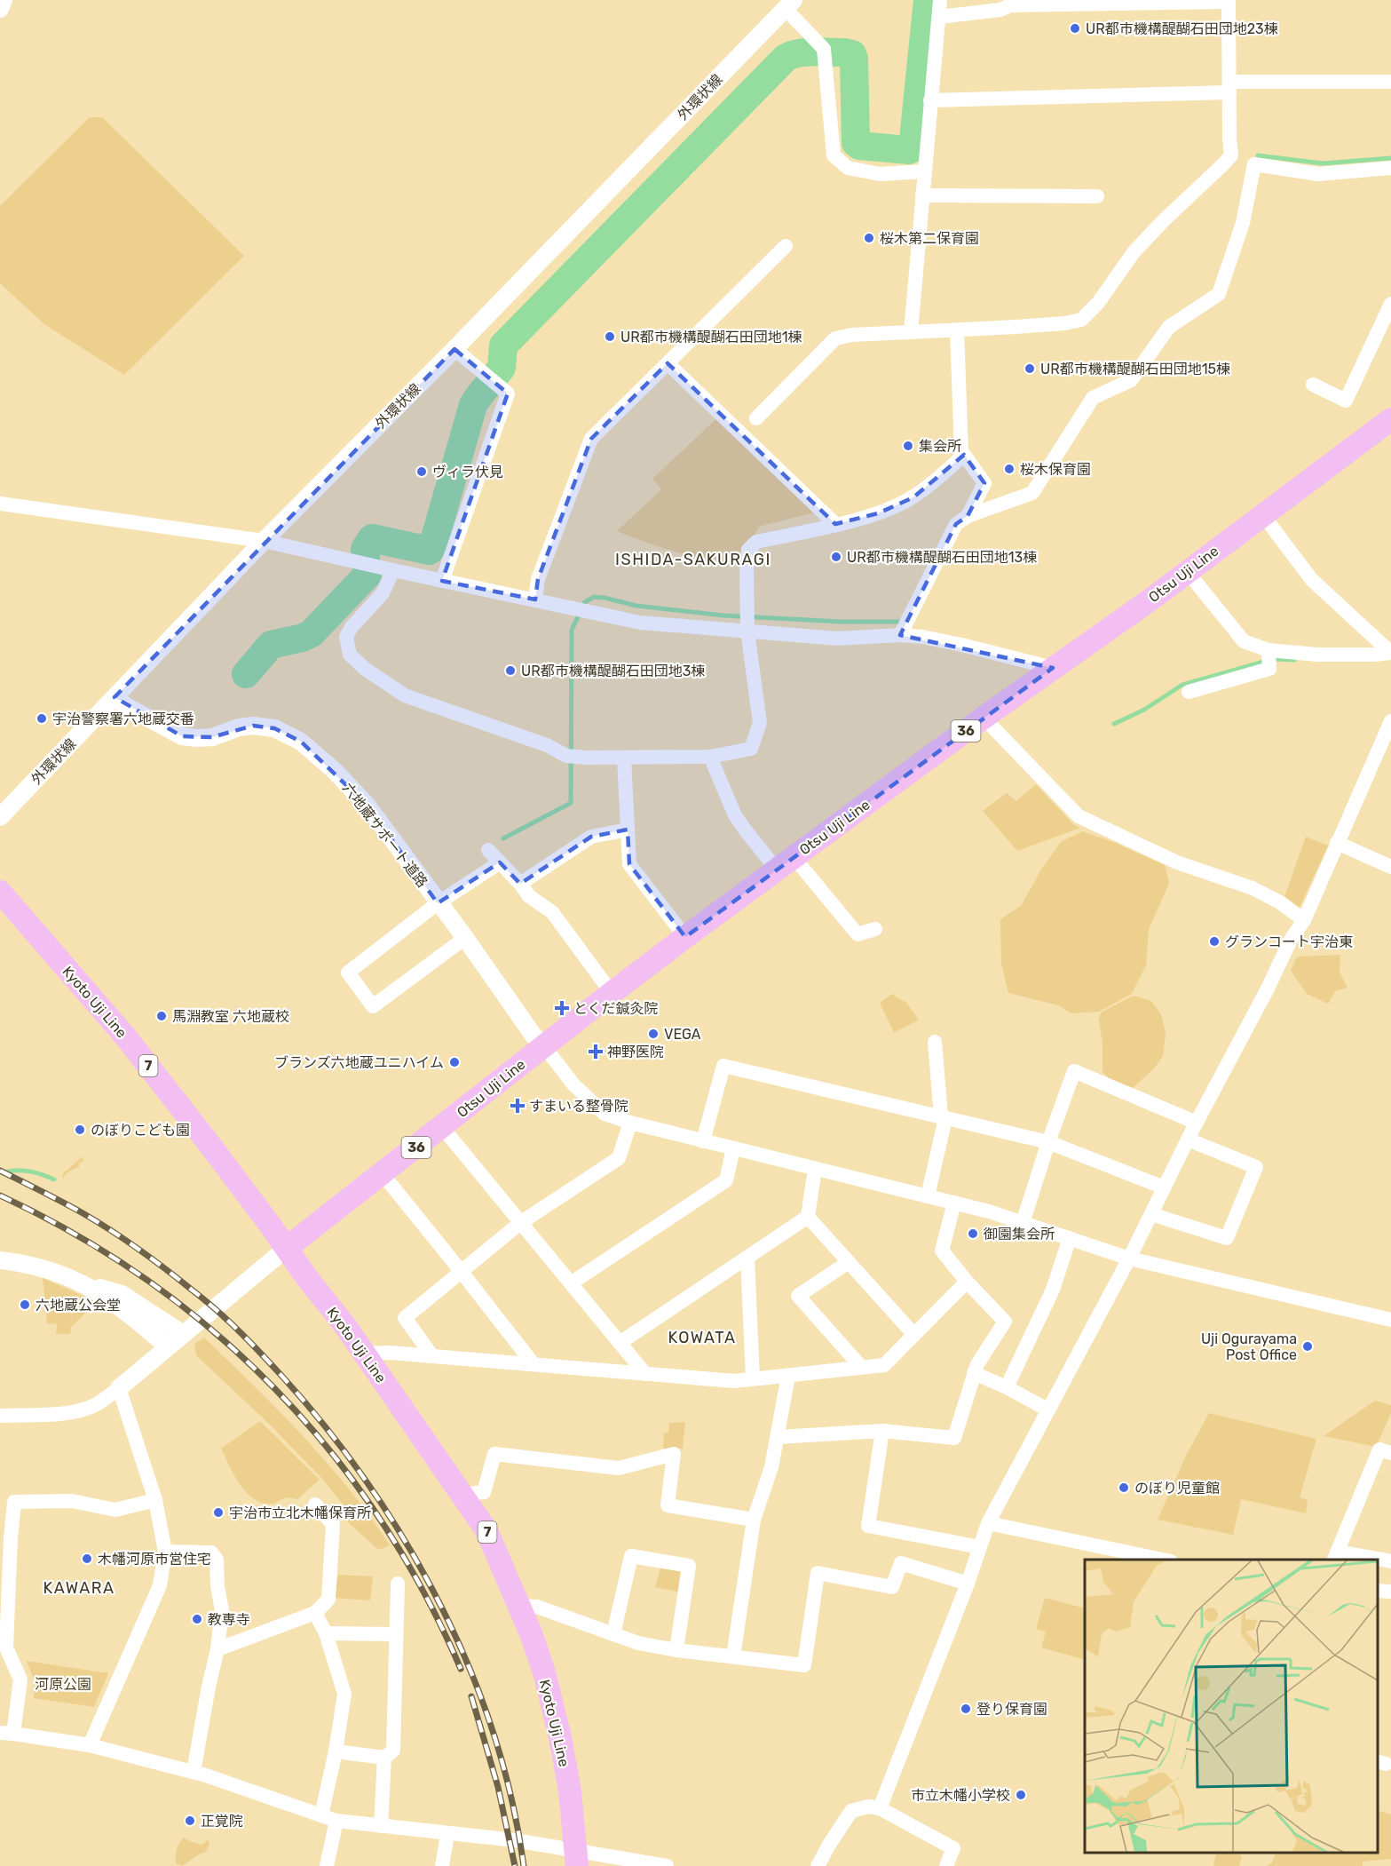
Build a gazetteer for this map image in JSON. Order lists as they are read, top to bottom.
{
  "streets": {
    "main road": [
      "Otsu Uji Line",
      "36",
      "Kyoto Uji Line",
      "7"
    ],
    "street": ["外環状線", "六地蔵サポート道路"]
  },
  "crossings": [
    ["外環状線", "六地蔵サポート道路"],
    ["Otsu Uji Line", "六地蔵サポート道路"],
    ["Otsu Uji Line", "Kyoto Uji Line"]
  ],
  "districts": ["ISHIDA-SAKURAGI", "KOWATA", "KAWARA"],
  "parks": ["河原公園"],
  "places": {
    "other": [
      "UR都市機構醍醐石田団地23棟",
      "桜木第二保育園",
      "UR都市機構醍醐石田団地1棟",
      "UR都市機構醍醐石田団地15棟",
      "集会所",
      "桜木保育園",
      "ヴィラ伏見",
      "UR都市機構醍醐石田団地13棟",
      "UR都市機構醍醐石田団地3棟",
      "宇治警察署六地蔵交番",
      "グランコート宇治東",
      "馬淵教室 六地蔵校",
      "VEGA",
      "ブランズ六地蔵ユニハイム",
      "のぼりこども園",
      "御園集会所",
      "六地蔵公会堂",
      "Uji Ogurayama Post Office",
      "のぼり児童館",
      "宇治市立北木幡保育所",
      "木幡河原市営住宅",
      "教専寺",
      "登り保育園",
      "市立木幡小学校",
      "正覚院"
    ],
    "health": ["とくだ鍼灸院", "神野医院", "すまいる整骨院"]
  }
}
